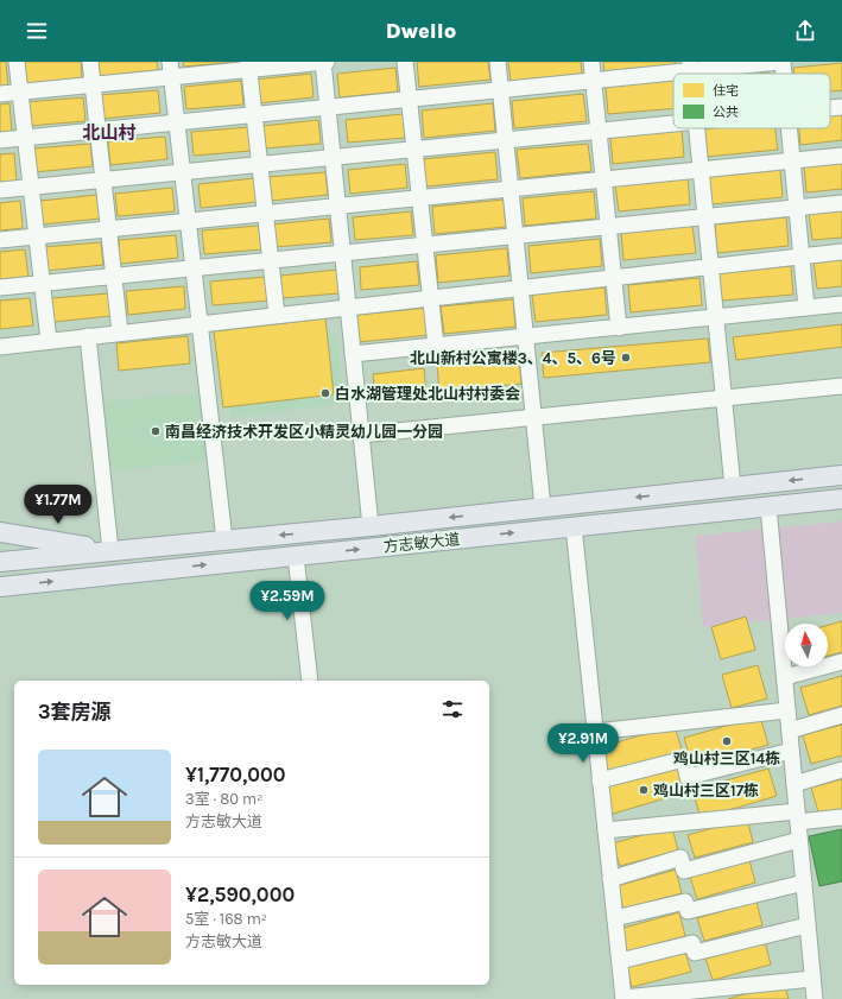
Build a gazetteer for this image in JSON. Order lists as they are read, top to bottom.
{
  "streets": {
    "main road": ["方志敏大道"]
  },
  "districts": ["北山村"],
  "places": [
    "北山新村公寓楼3、4、5、6号",
    "白水湖管理处北山村村委会",
    "南昌经济技术开发区小精灵幼儿园一分园",
    "鸡山村三区14栋",
    "鸡山村三区17栋"
  ],
  "legend": ["住宅", "公共"],
  "north": "top",
  "page": {
    "header": "Dwello",
    "price": ["¥1.77M", "¥2.59M", "¥2.91M"],
    "heading": "3套房源",
    "list": [
      {
        "name": "¥1,770,000",
        "note": "3室 · 80 m² · 方志敏大道"
      },
      {
        "name": "¥2,590,000",
        "note": "5室 · 168 m² · 方志敏大道"
      }
    ]
  }
}
